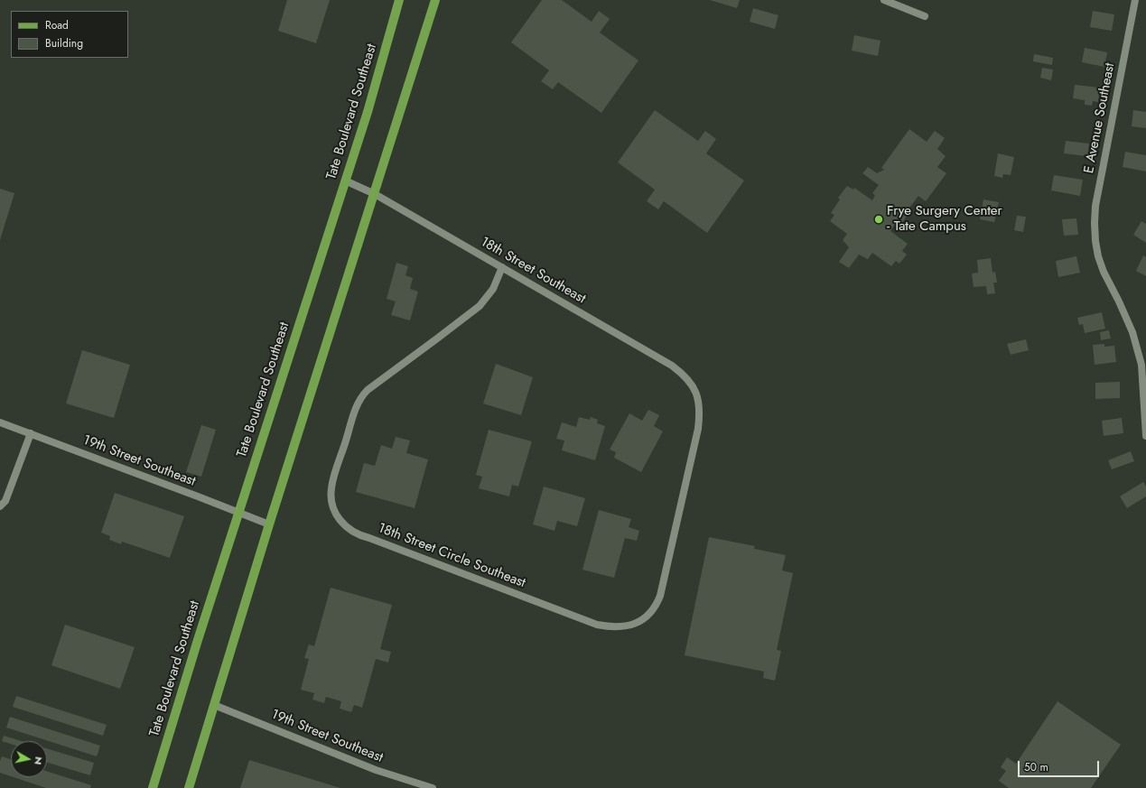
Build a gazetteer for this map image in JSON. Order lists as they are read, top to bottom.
{
  "streets": {
    "main road": ["Tate Boulevard Southeast"],
    "street": [
      "E Avenue Southeast",
      "18th Street Southeast",
      "19th Street Southeast",
      "18th Street Circle Southeast"
    ]
  },
  "crossings": [
    ["Tate Boulevard Southeast", "18th Street Southeast"],
    ["Tate Boulevard Southeast", "19th Street Southeast"],
    ["18th Street Southeast", "18th Street Circle Southeast"]
  ],
  "places": ["Frye Surgery Center - Tate Campus"],
  "legend": ["Road", "Building"],
  "scale_bar": "50 m",
  "north": "right"
}
